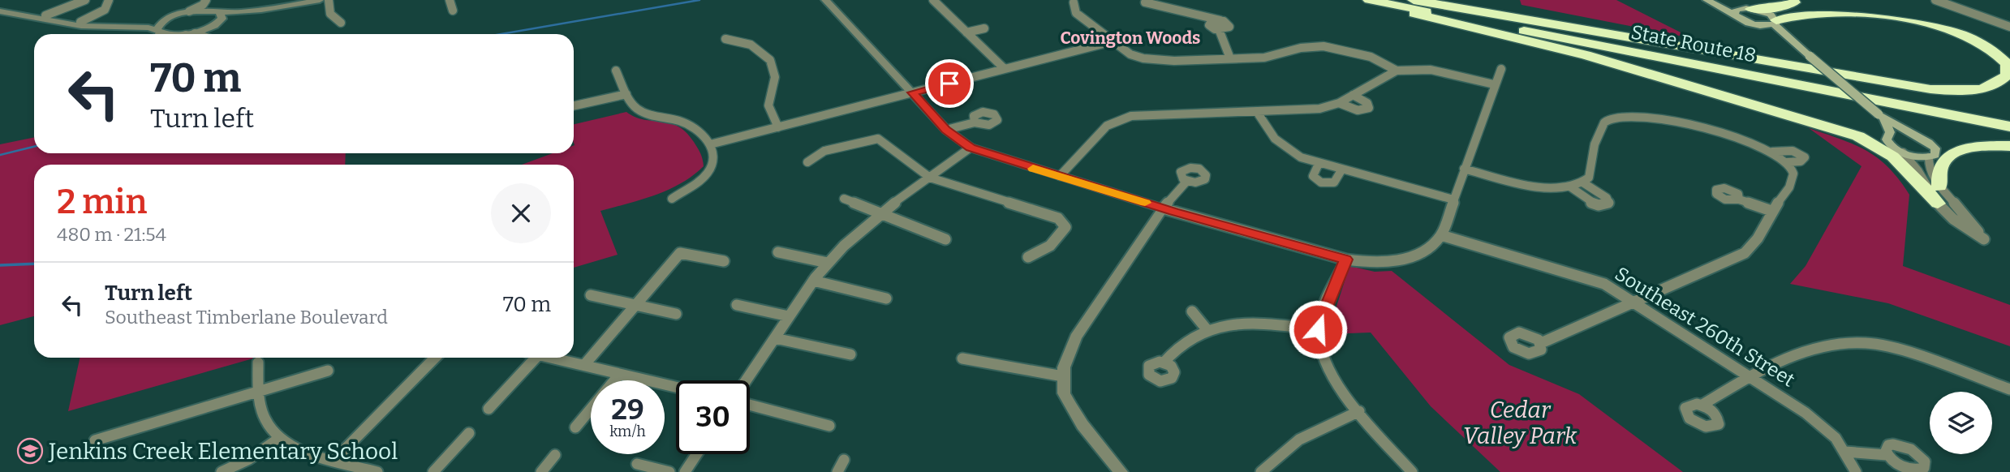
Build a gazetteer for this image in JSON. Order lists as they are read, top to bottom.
{
  "streets": {
    "highway": ["State Route 18"],
    "street": ["Southeast 260th Street"]
  },
  "districts": ["Covington Woods"],
  "parks": ["Cedar Valley Park"],
  "places": {
    "school or university": ["Jenkins Creek Elementary School"]
  },
  "page": {
    "turn": ["70 m", "Turn left"],
    "heading": ["2 min", "480 m · 21:54"],
    "list": [
      {
        "name": "Turn left",
        "note": "Southeast Timberlane Boulevard",
        "value": "70 m"
      }
    ],
    "speed": "29 km/h",
    "limit": "30"
  }
}
